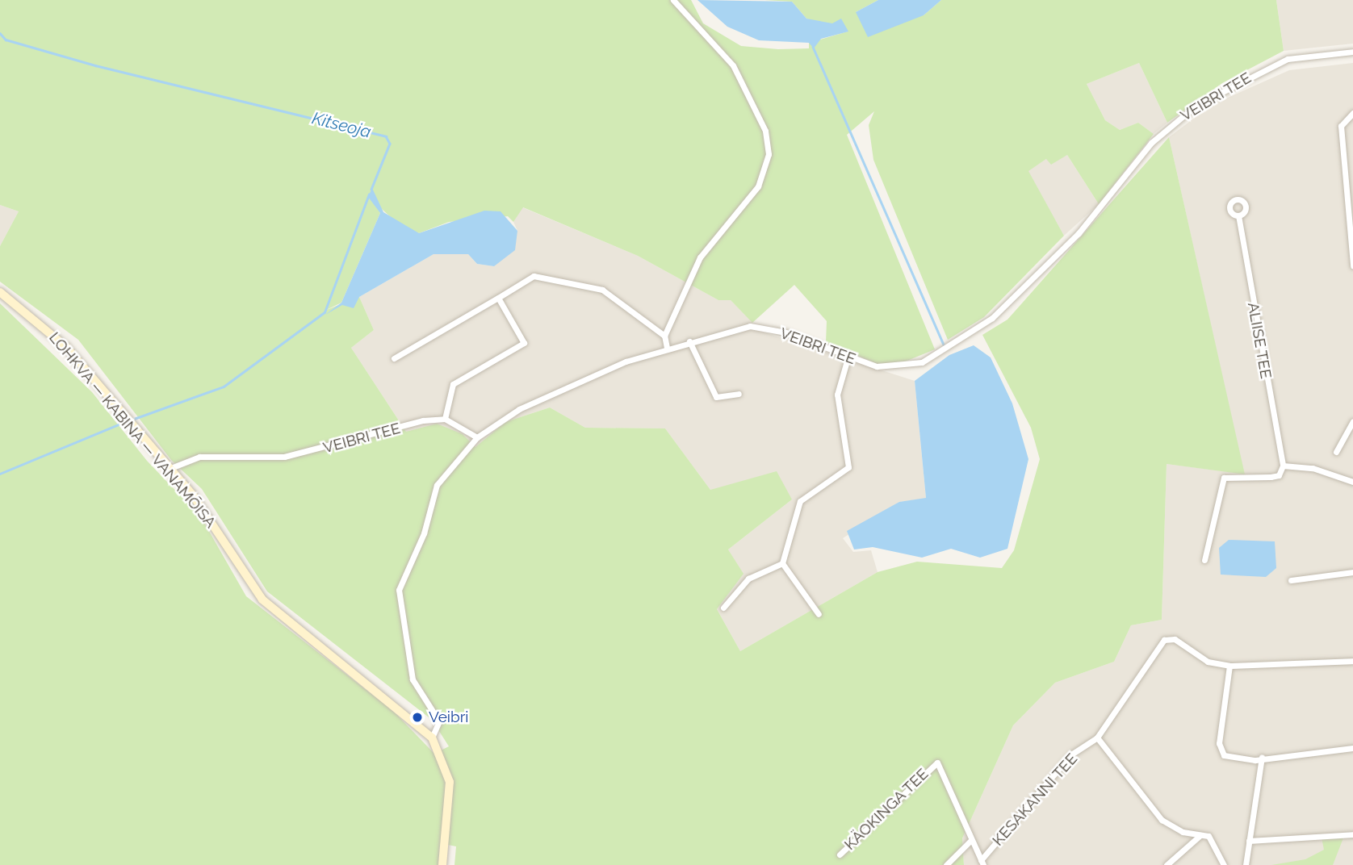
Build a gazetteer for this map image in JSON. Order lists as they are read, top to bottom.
{
  "streets": {
    "street": [
      "VEIBRI TEE",
      "ALIISE TEE",
      "LOHKVA — KABINA — VANAMÕISA",
      "KESAKANNI TEE",
      "KÄOKINGA TEE"
    ]
  },
  "crossings": [
    ["VEIBRI TEE", "LOHKVA — KABINA — VANAMÕISA"]
  ],
  "water": ["Kitseoja"],
  "places": ["Veibri"]
}
